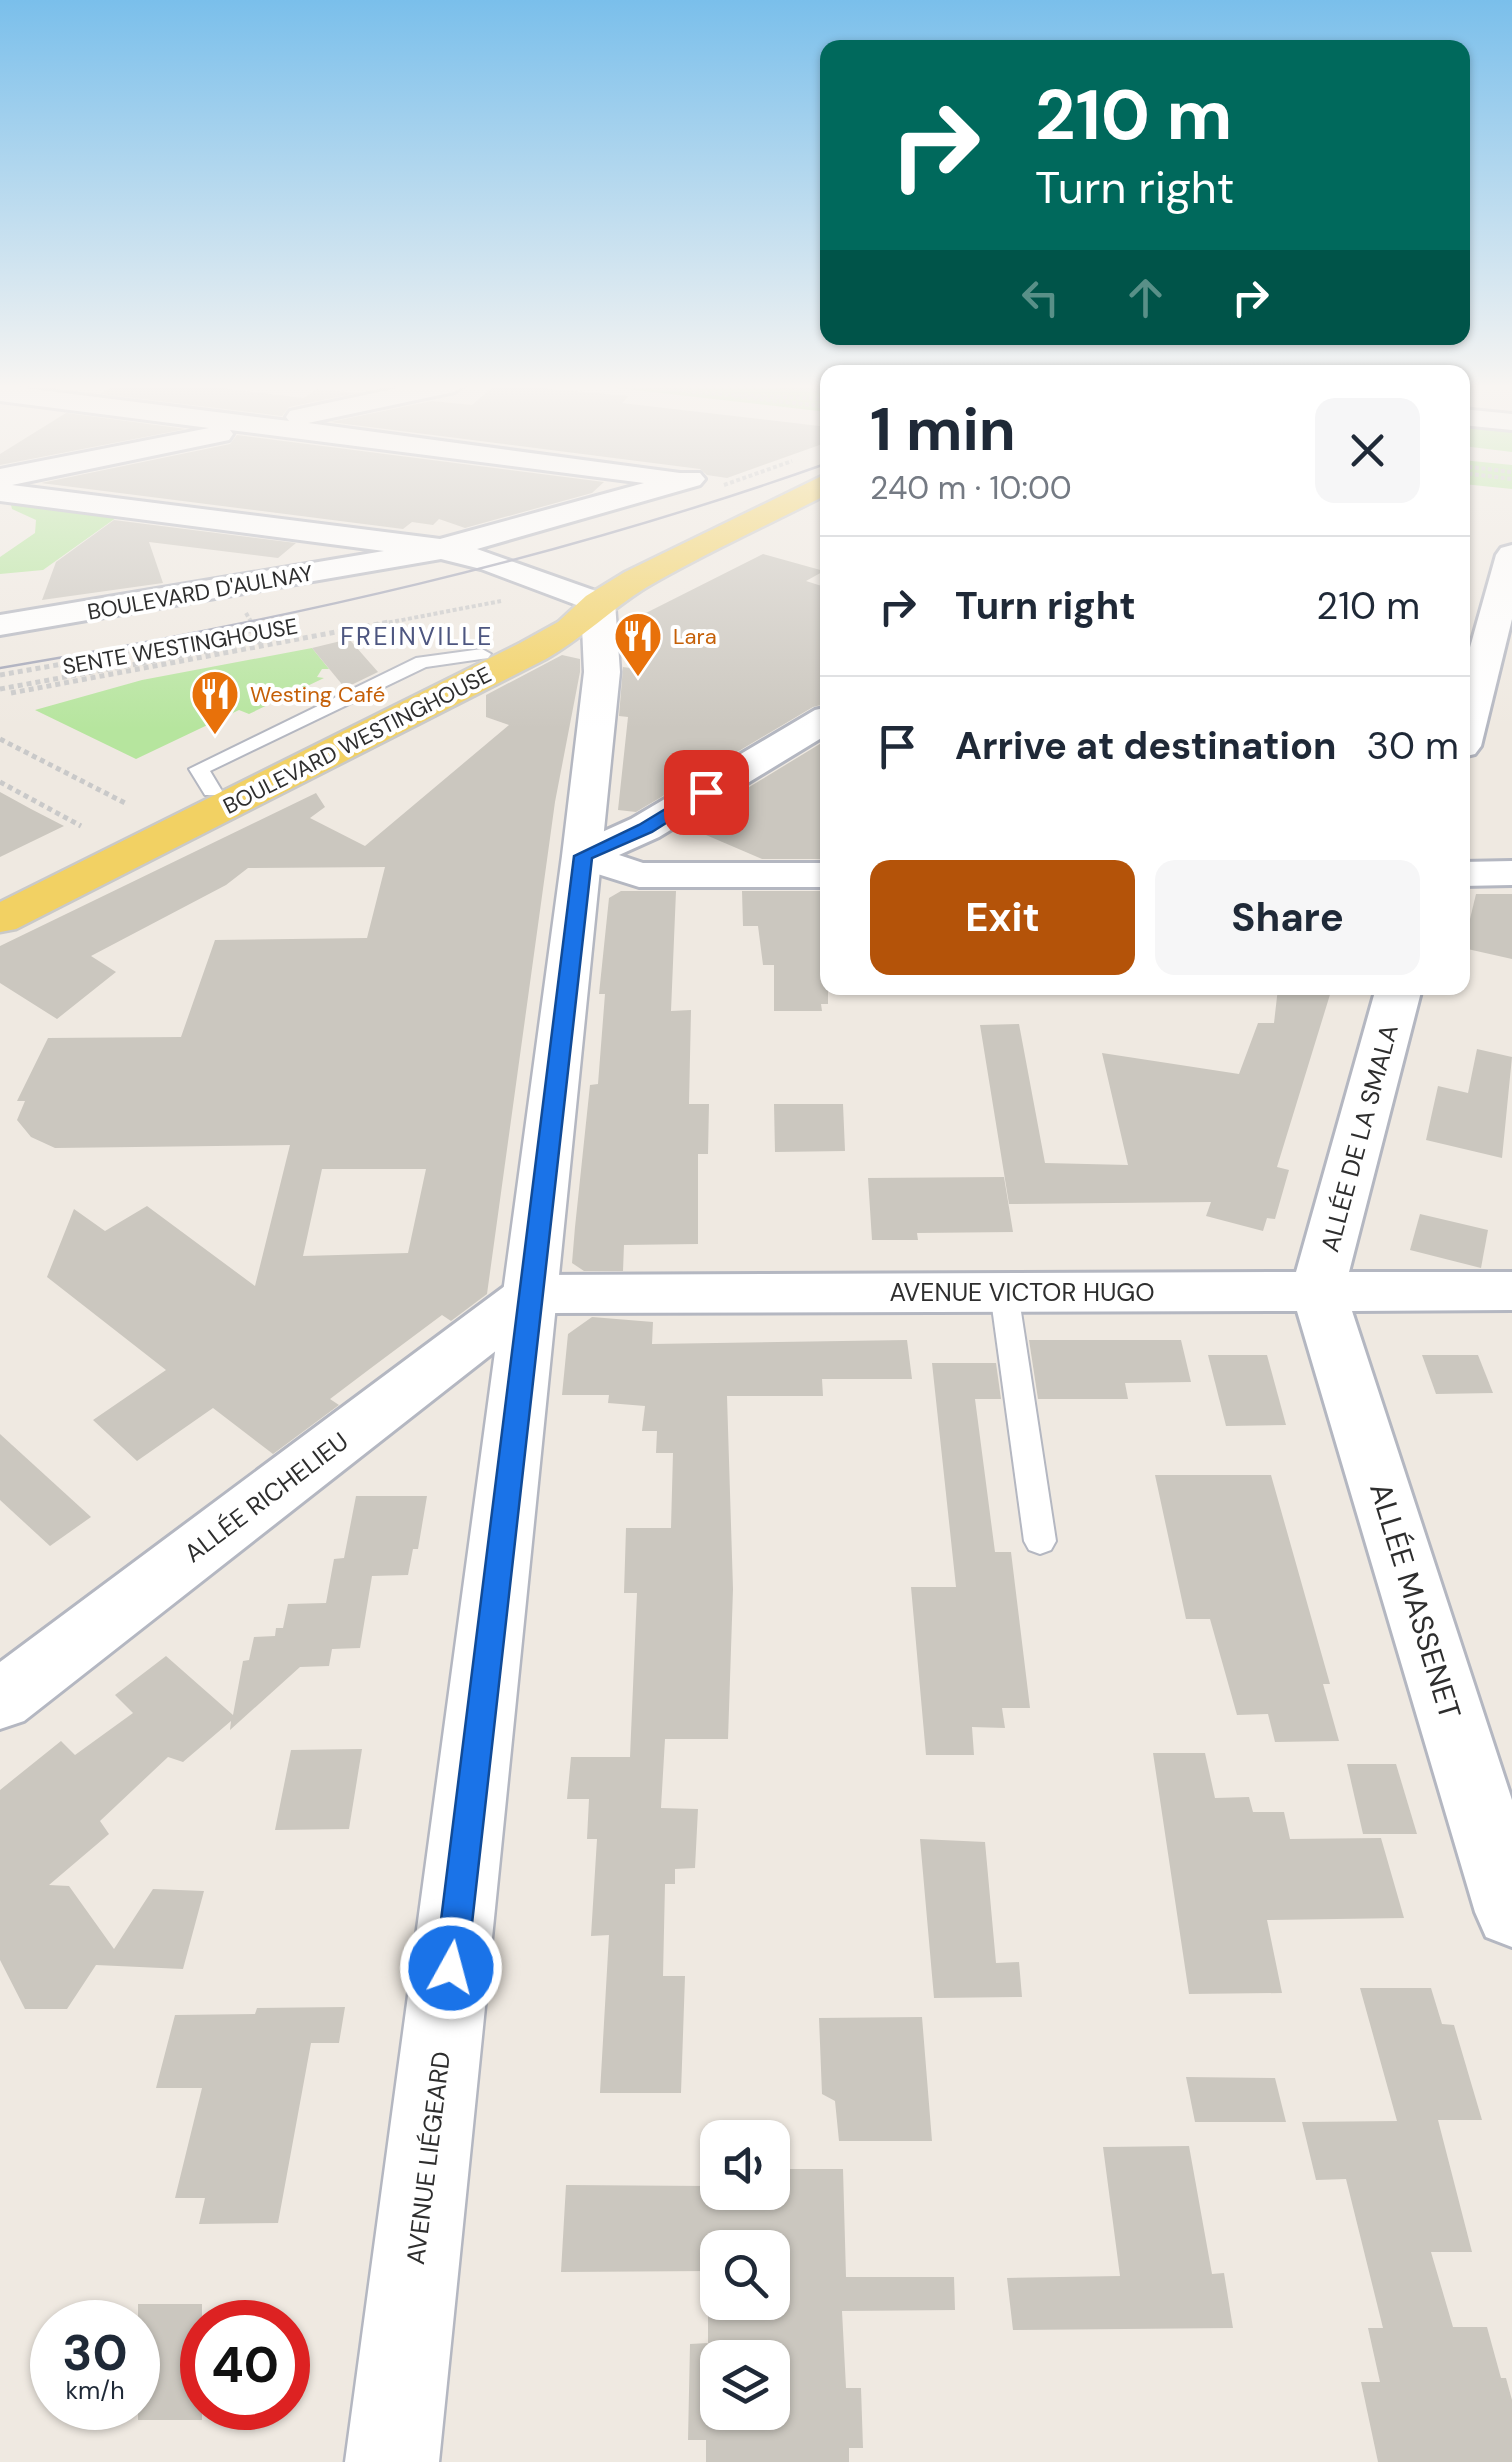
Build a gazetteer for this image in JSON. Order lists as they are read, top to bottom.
{
  "streets": {
    "main road": ["BOULEVARD WESTINGHOUSE"],
    "street": [
      "BOULEVARD D'AULNAY",
      "ALLÉE DE LA SMALA",
      "AVENUE VICTOR HUGO",
      "ALLÉE RICHELIEU",
      "ALLÉE MASSENET",
      "AVENUE LIÉGEARD"
    ],
    "path": ["SENTE WESTINGHOUSE"]
  },
  "crossings": [
    ["BOULEVARD WESTINGHOUSE", "AVENUE LIÉGEARD"],
    ["ALLÉE DE LA SMALA", "AVENUE VICTOR HUGO"],
    ["ALLÉE DE LA SMALA", "ALLÉE MASSENET"],
    ["AVENUE VICTOR HUGO", "ALLÉE RICHELIEU"],
    ["AVENUE VICTOR HUGO", "ALLÉE MASSENET"],
    ["AVENUE VICTOR HUGO", "AVENUE LIÉGEARD"],
    ["ALLÉE RICHELIEU", "AVENUE LIÉGEARD"]
  ],
  "districts": ["FREINVILLE"],
  "places": {
    "restaurant": ["Lara", "Westing Café"]
  },
  "page": {
    "turn": ["210 m", "Turn right"],
    "heading": ["1 min", "240 m · 10:00"],
    "list": [
      {
        "name": "Turn right",
        "value": "210 m"
      },
      {
        "name": "Arrive at destination",
        "value": "30 m"
      }
    ],
    "buttons": ["Exit", "Share"],
    "speed": "30 km/h",
    "limit": "40"
  }
}
